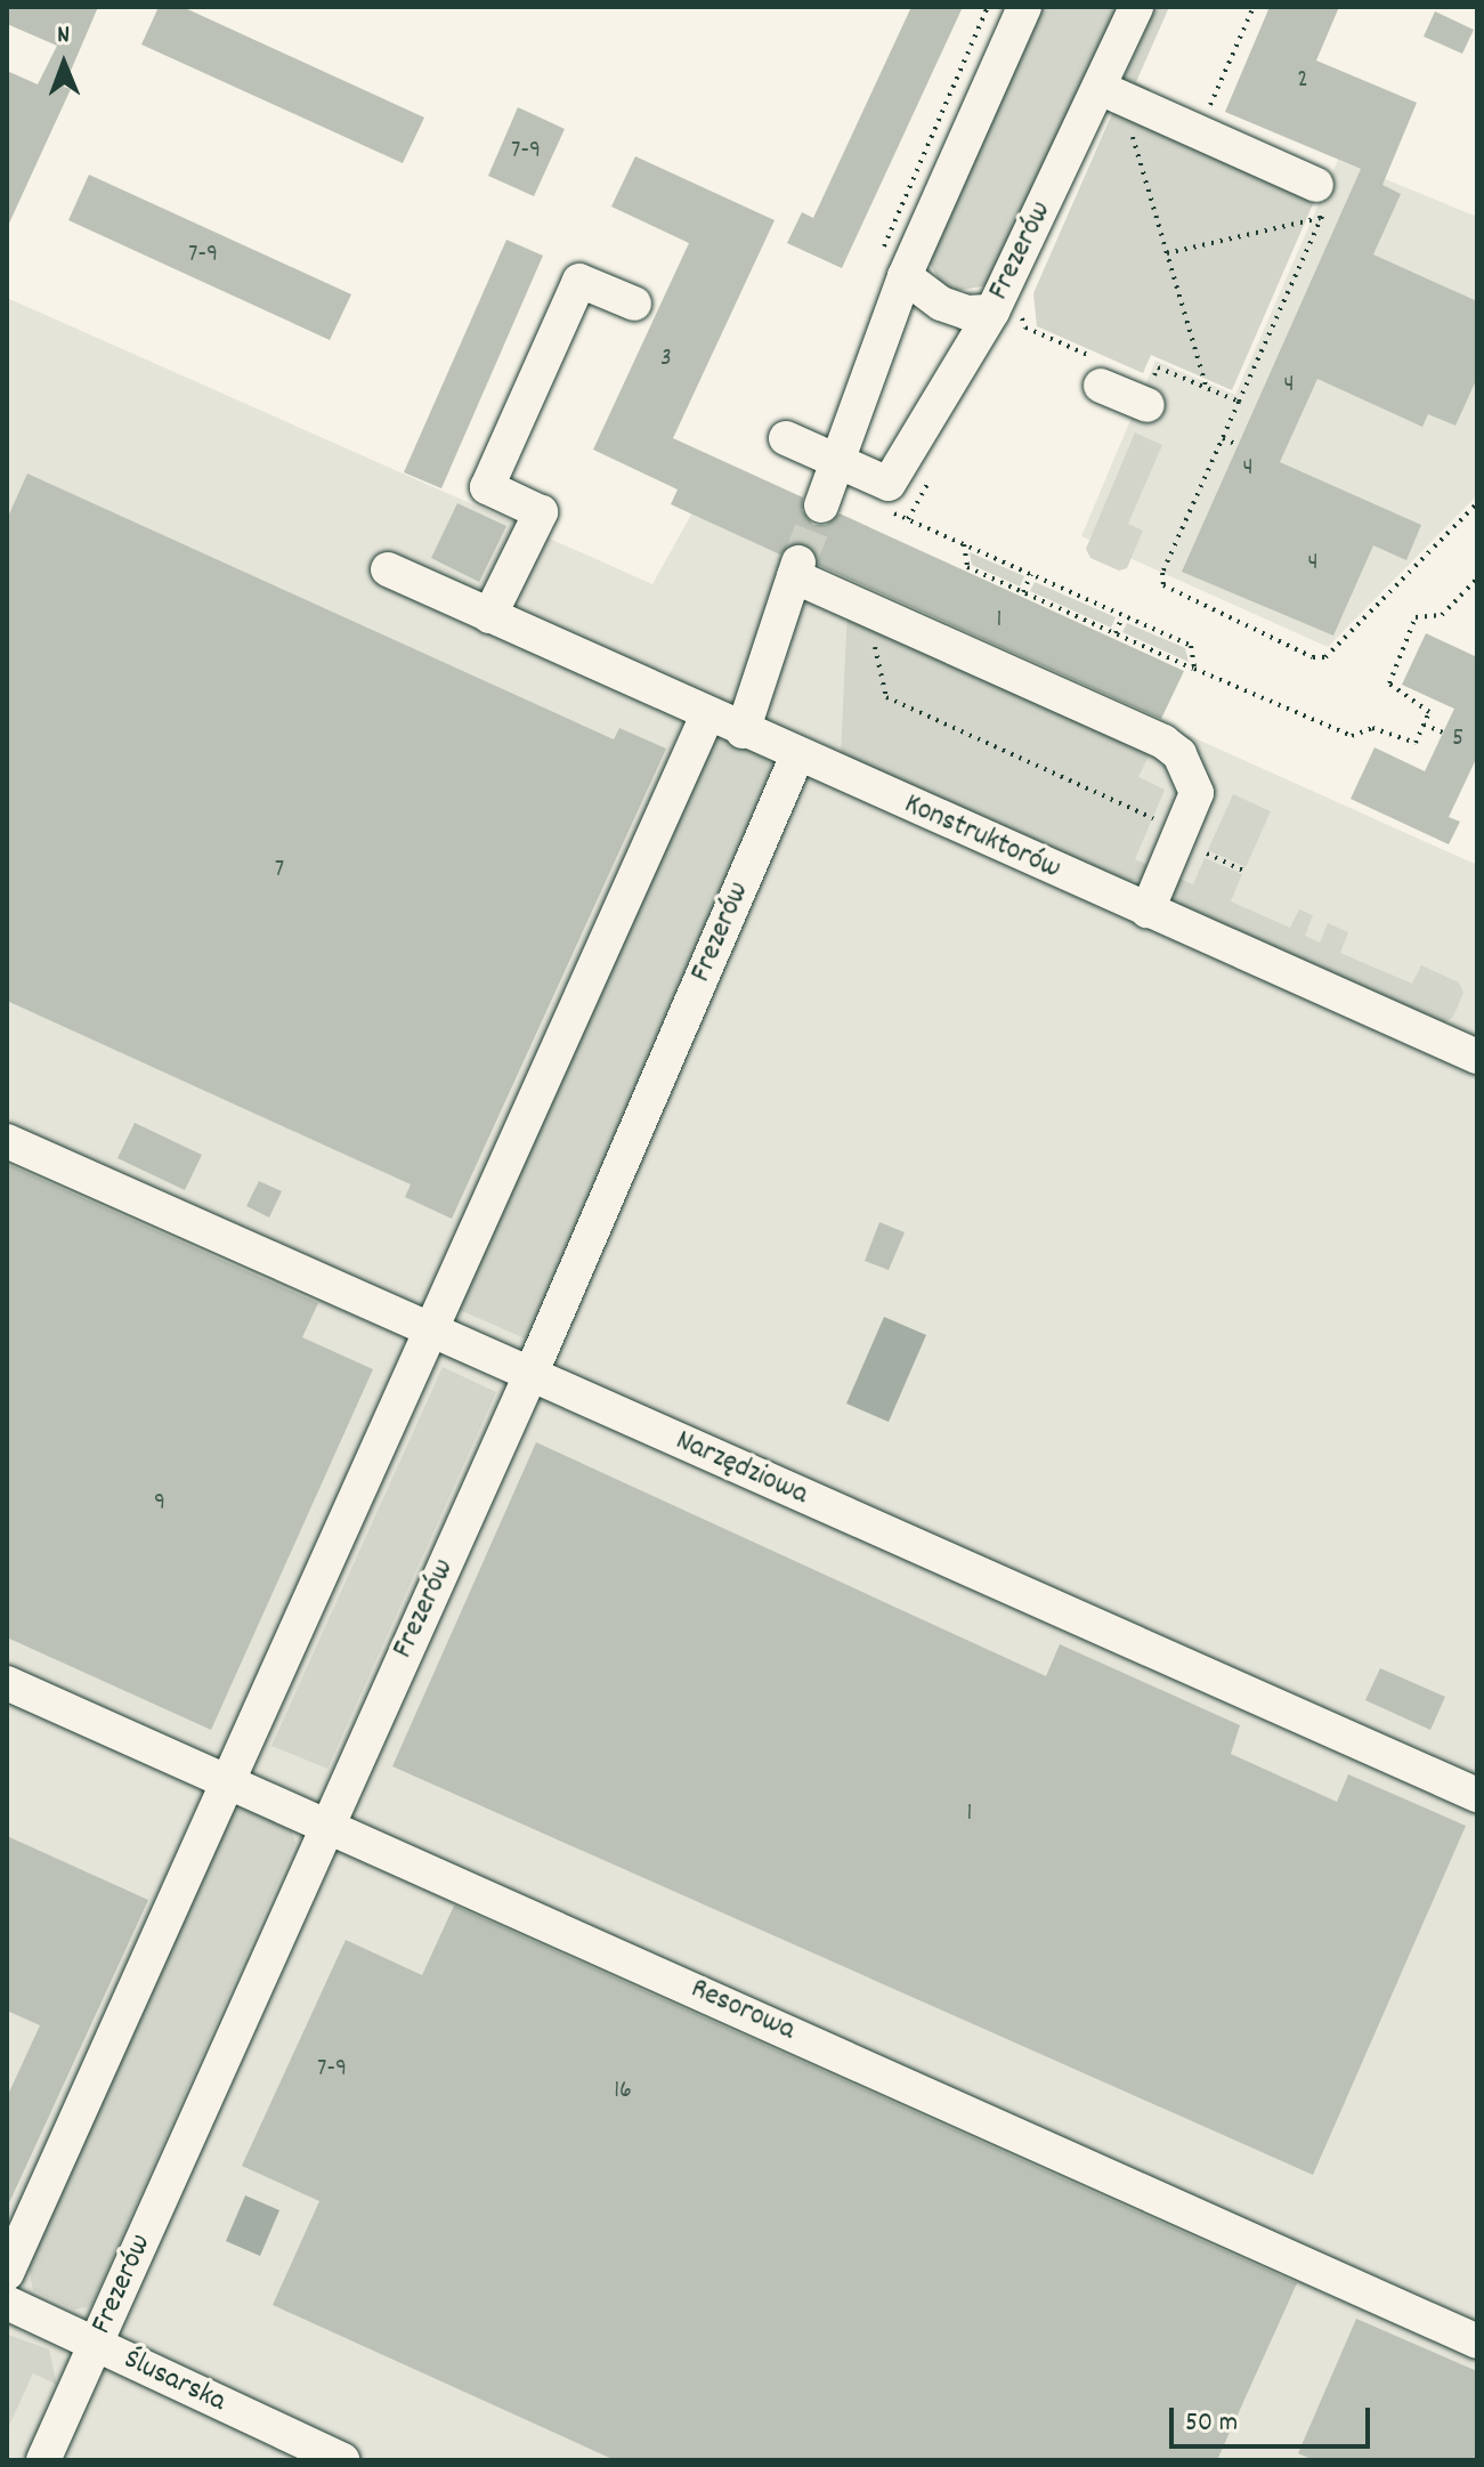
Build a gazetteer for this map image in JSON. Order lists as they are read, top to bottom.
{
  "streets": {
    "street": [
      "Frezerów",
      "Konstruktorów",
      "Narzędziowa",
      "Resorowa",
      "Ślusarska"
    ]
  },
  "crossings": [
    ["Frezerów", "Konstruktorów"],
    ["Frezerów", "Narzędziowa"],
    ["Frezerów", "Resorowa"],
    ["Frezerów", "Ślusarska"]
  ],
  "house_numbers": [
    "2",
    "7-9",
    "7-9",
    "3",
    "4",
    "4",
    "4",
    "1",
    "5",
    "7",
    "9",
    "1",
    "7-9",
    "16"
  ],
  "scale_bar": "50 m",
  "north": "top"
}
